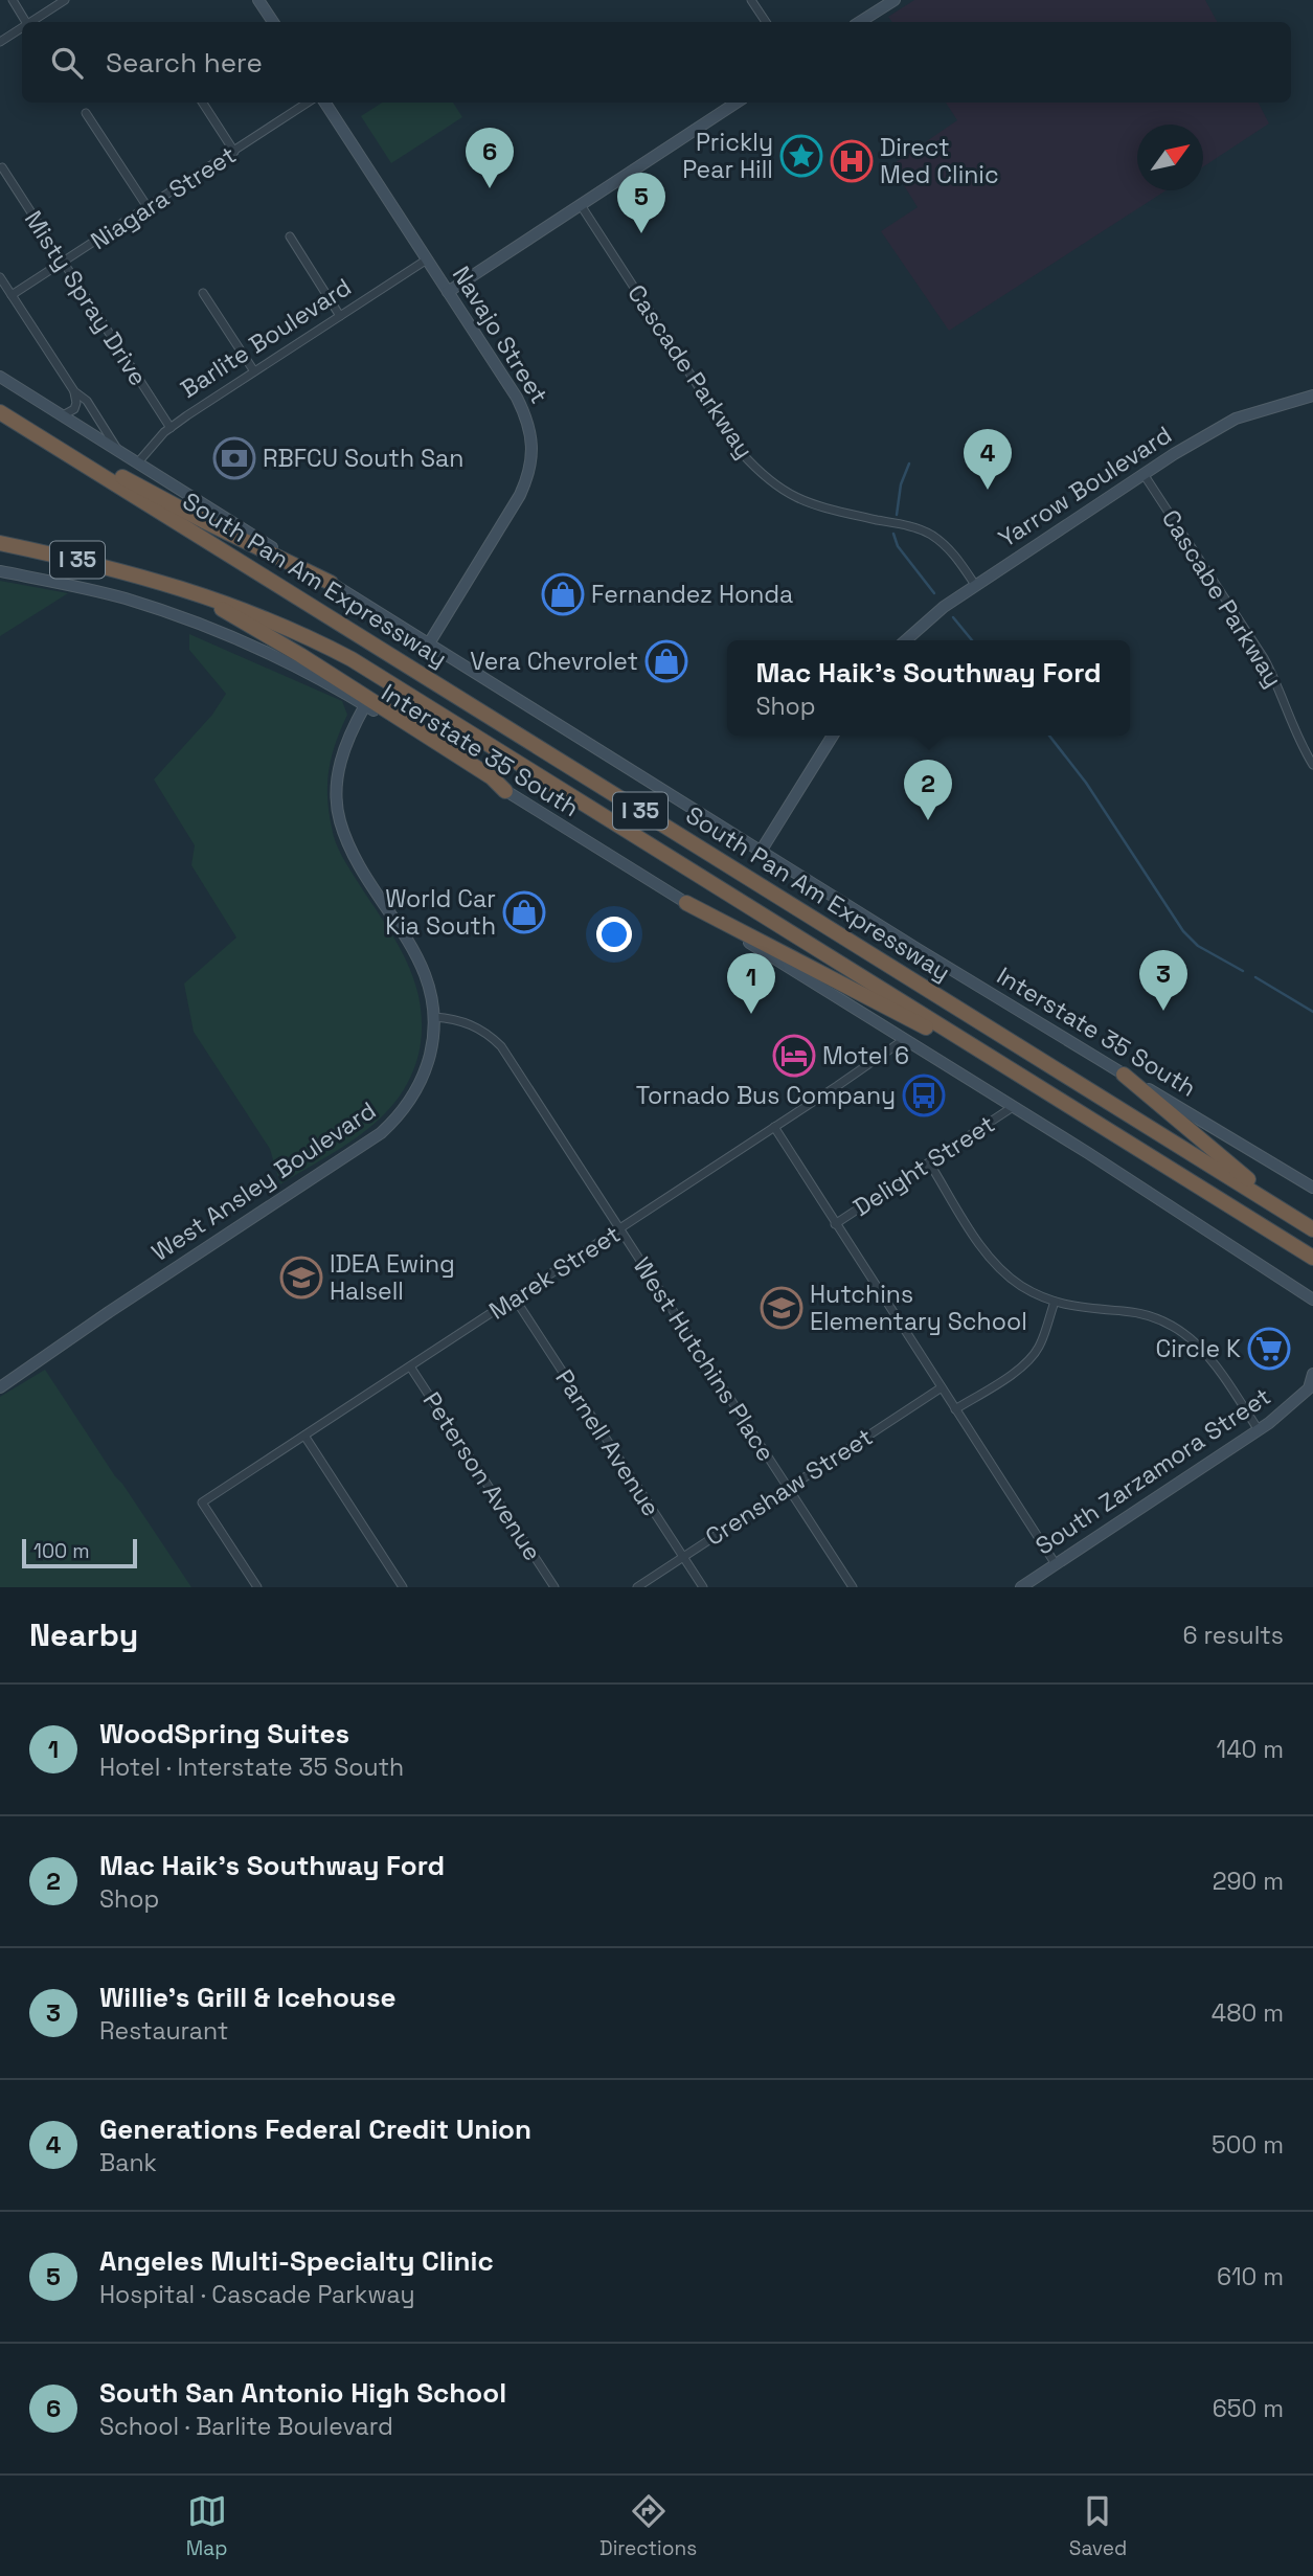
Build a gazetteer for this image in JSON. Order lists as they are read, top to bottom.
{
  "streets": {
    "highway": ["I 35", "South Pan Am Expressway"],
    "main road": [
      "Navajo Street",
      "Yarrow Boulevard",
      "Interstate 35 South",
      "West Ansley Boulevard",
      "South Zarzamora Street"
    ],
    "street": [
      "Niagara Street",
      "Misty Spray Drive",
      "Barlite Boulevard",
      "Cascade Parkway",
      "Cascabe Parkway",
      "Delight Street",
      "Marek Street",
      "West Hutchins Place",
      "Parnell Avenue",
      "Peterson Avenue",
      "Crenshaw Street"
    ]
  },
  "crossings": [
    ["Niagara Street", "Misty Spray Drive"],
    ["Misty Spray Drive", "Barlite Boulevard"],
    ["Navajo Street", "Barlite Boulevard"],
    ["Navajo Street", "Interstate 35 South"],
    ["Barlite Boulevard", "Interstate 35 South"],
    ["Cascade Parkway", "Yarrow Boulevard"],
    ["Yarrow Boulevard", "Cascabe Parkway"],
    ["Interstate 35 South", "Delight Street"],
    ["Interstate 35 South", "West Ansley Boulevard"],
    ["Interstate 35 South", "Marek Street"],
    ["West Ansley Boulevard", "West Hutchins Place"],
    ["Marek Street", "West Hutchins Place"],
    ["Marek Street", "Parnell Avenue"],
    ["Marek Street", "Peterson Avenue"],
    ["West Hutchins Place", "Crenshaw Street"],
    ["Parnell Avenue", "Crenshaw Street"]
  ],
  "places": {
    "place": ["Prickly Pear Hill"],
    "hospital": ["Direct Med Clinic"],
    "bank": ["RBFCU South San"],
    "shop": ["Fernandez Honda", "Vera Chevrolet", "World Car Kia South"],
    "hotel": ["Motel 6"],
    "bus stop": ["Tornado Bus Company"],
    "school or university": ["IDEA Ewing Halsell", "Hutchins Elementary School"],
    "supermarket": ["Circle K"]
  },
  "scale_bar": "100 m",
  "north": "top right",
  "page": {
    "search": "Search here",
    "pins": [
      "6",
      "5",
      "4",
      "2",
      "3",
      "1"
    ],
    "popup": ["Mac Haik's Southway Ford", "Shop"],
    "scale": "100 m",
    "heading": ["Nearby", "6 results"],
    "list": [
      {
        "mark": "1",
        "name": "WoodSpring Suites",
        "note": "Hotel · Interstate 35 South",
        "value": "140 m"
      },
      {
        "mark": "2",
        "name": "Mac Haik's Southway Ford",
        "note": "Shop",
        "value": "290 m"
      },
      {
        "mark": "3",
        "name": "Willie's Grill & Icehouse",
        "note": "Restaurant",
        "value": "480 m"
      },
      {
        "mark": "4",
        "name": "Generations Federal Credit Union",
        "note": "Bank",
        "value": "500 m"
      },
      {
        "mark": "5",
        "name": "Angeles Multi-Specialty Clinic",
        "note": "Hospital · Cascade Parkway",
        "value": "610 m"
      },
      {
        "mark": "6",
        "name": "South San Antonio High School",
        "note": "School · Barlite Boulevard",
        "value": "650 m"
      }
    ],
    "nav": ["Map", "Directions", "Saved"]
  }
}
